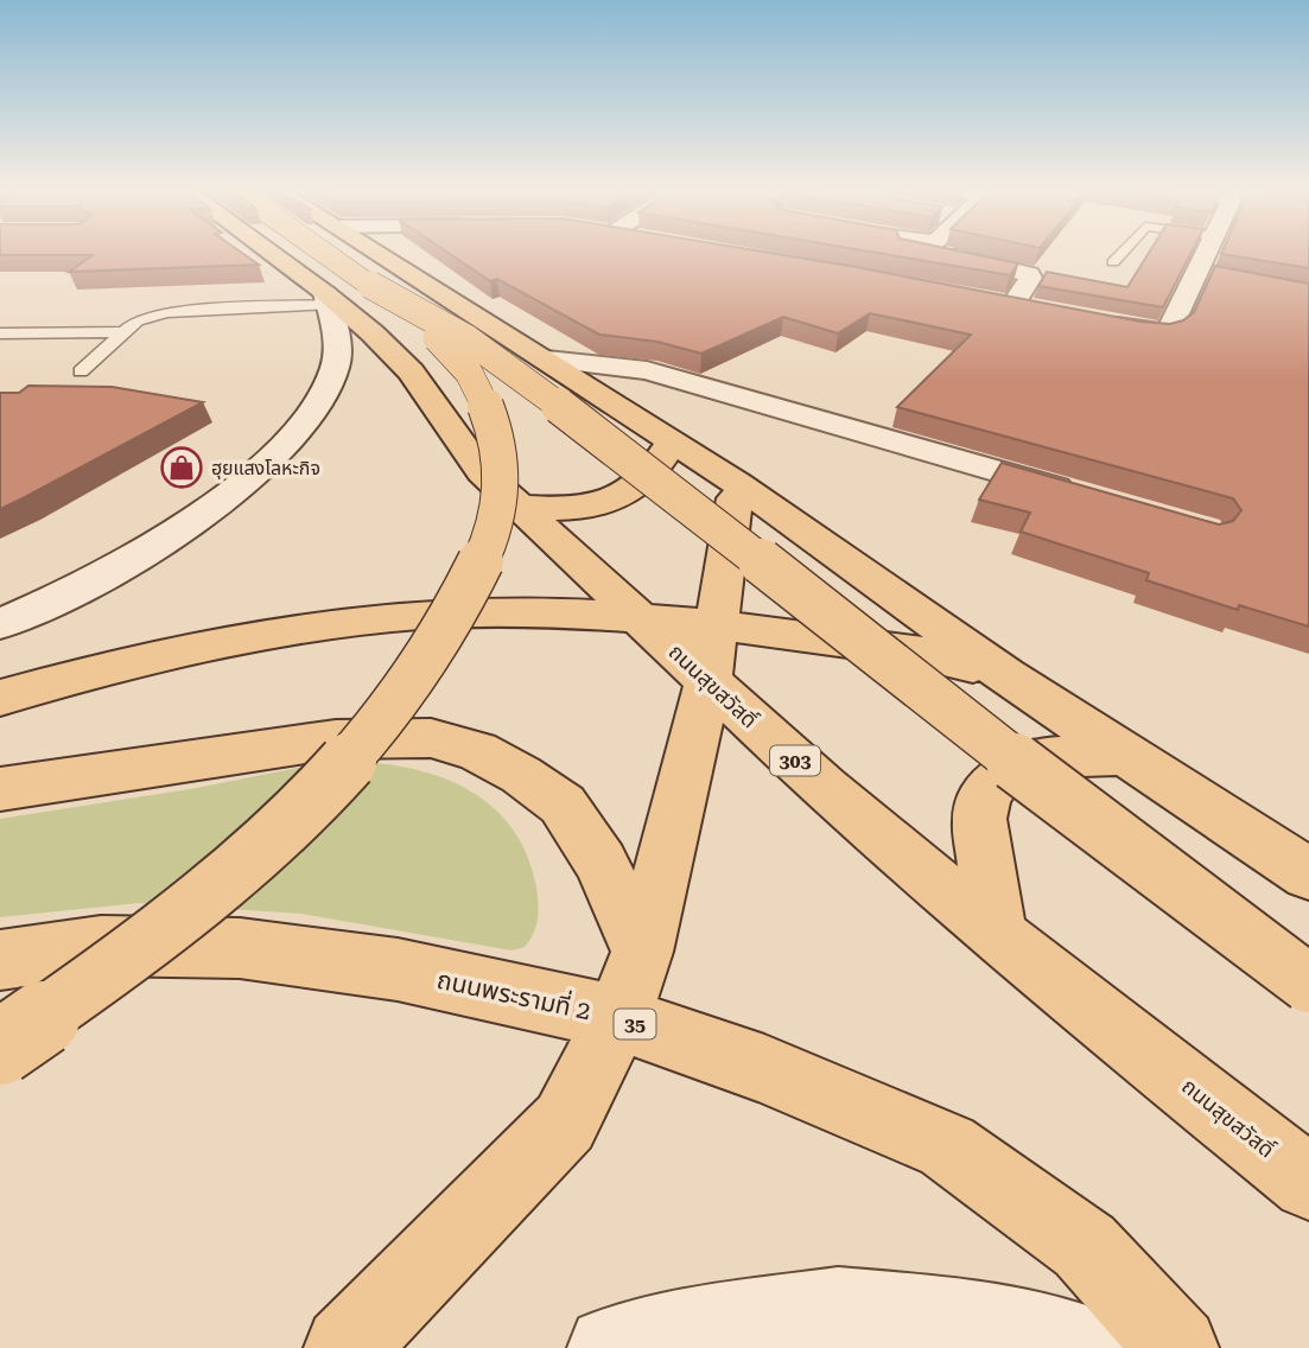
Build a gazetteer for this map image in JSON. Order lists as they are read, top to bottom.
{
  "streets": {
    "main road": [
      "ถนนสุขสวัสดิ์",
      "303",
      "ถนนพระรามที่ 2",
      "35"
    ]
  },
  "places": {
    "shop": ["ฮุยแสงโลหะกิจ"]
  }
}
